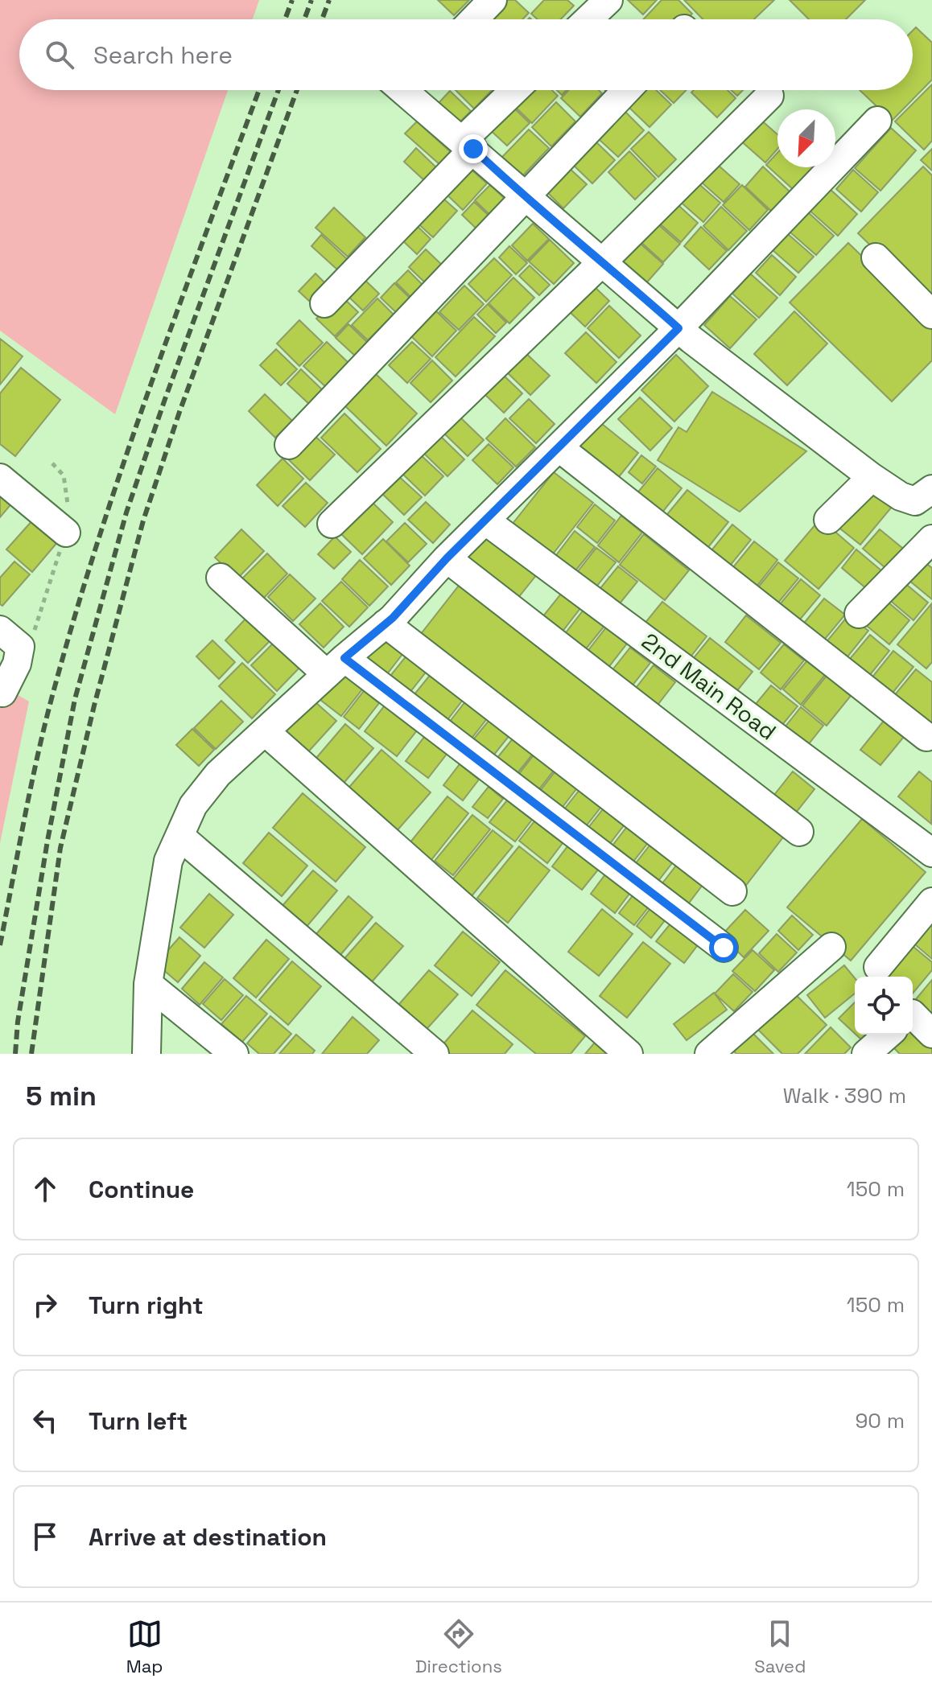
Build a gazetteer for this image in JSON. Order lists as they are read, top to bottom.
{
  "streets": {
    "street": ["2nd Main Road"]
  },
  "north": "bottom left",
  "page": {
    "search": "Search here",
    "heading": ["5 min", "Walk · 390 m"],
    "list": [
      ["Continue", "150 m"],
      ["Turn right", "150 m"],
      ["Turn left", "90 m"],
      "Arrive at destination"
    ],
    "nav": ["Map", "Directions", "Saved"]
  }
}
